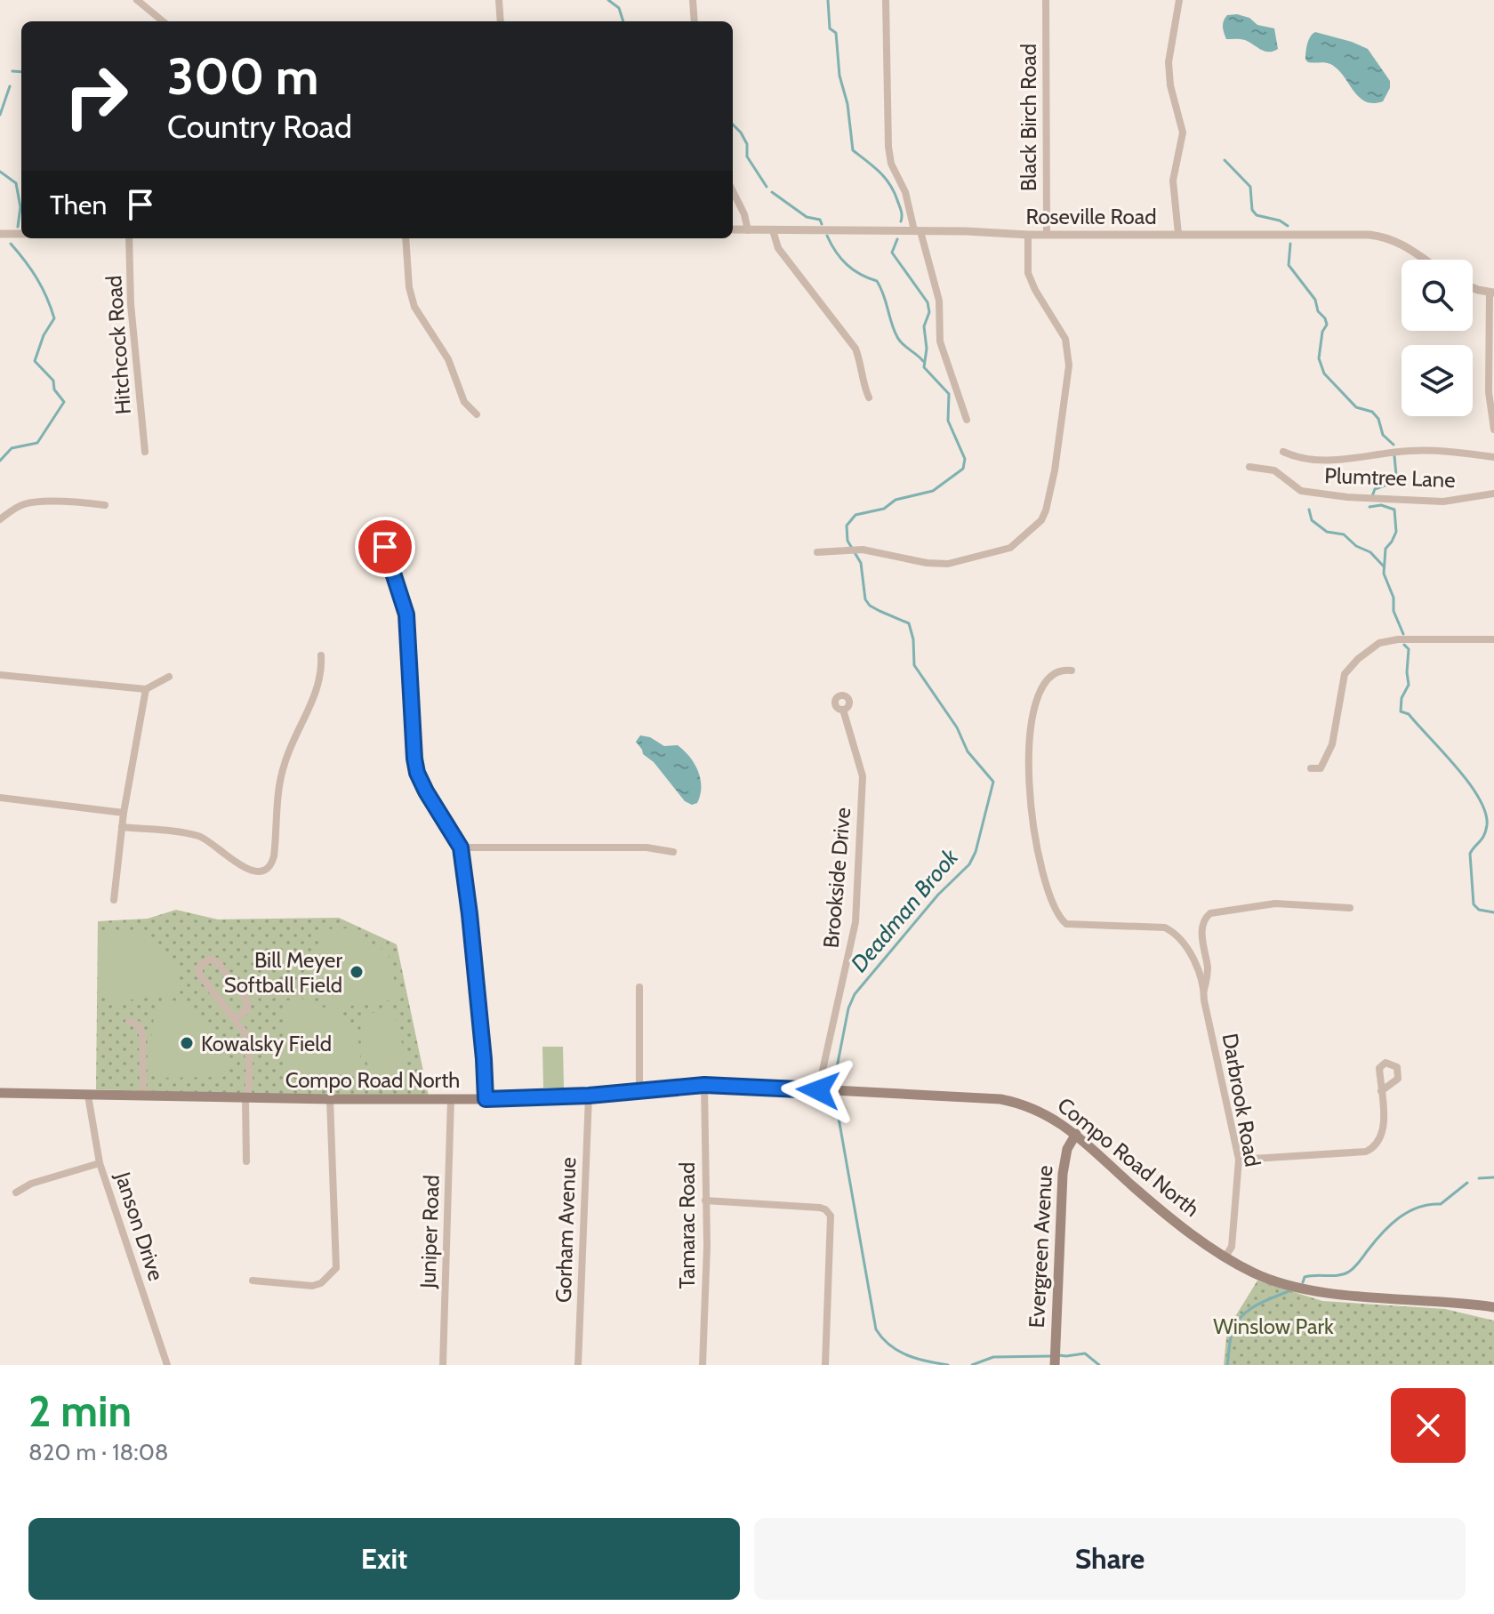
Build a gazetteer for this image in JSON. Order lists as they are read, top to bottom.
{
  "streets": {
    "main road": ["Compo Road North", "Evergreen Avenue"],
    "street": [
      "Black Birch Road",
      "Roseville Road",
      "Hitchcock Road",
      "Plumtree Lane",
      "Brookside Drive",
      "Darbrook Road",
      "Tamarac Road",
      "Janson Drive",
      "Gorham Avenue",
      "Juniper Road"
    ]
  },
  "crossings": [
    ["Black Birch Road", "Roseville Road"],
    ["Brookside Drive", "Compo Road North"],
    ["Compo Road North", "Darbrook Road"],
    ["Compo Road North", "Tamarac Road"],
    ["Compo Road North", "Janson Drive"],
    ["Compo Road North", "Gorham Avenue"],
    ["Compo Road North", "Juniper Road"],
    ["Compo Road North", "Evergreen Avenue"]
  ],
  "water": ["Deadman Brook"],
  "parks": ["Winslow Park"],
  "places": ["Bill Meyer Softball Field", "Kowalsky Field"],
  "page": {
    "turn": ["300 m", "Country Road"],
    "then": "Then",
    "heading": ["2 min", "820 m · 18:08"],
    "buttons": ["Exit", "Share"]
  }
}
